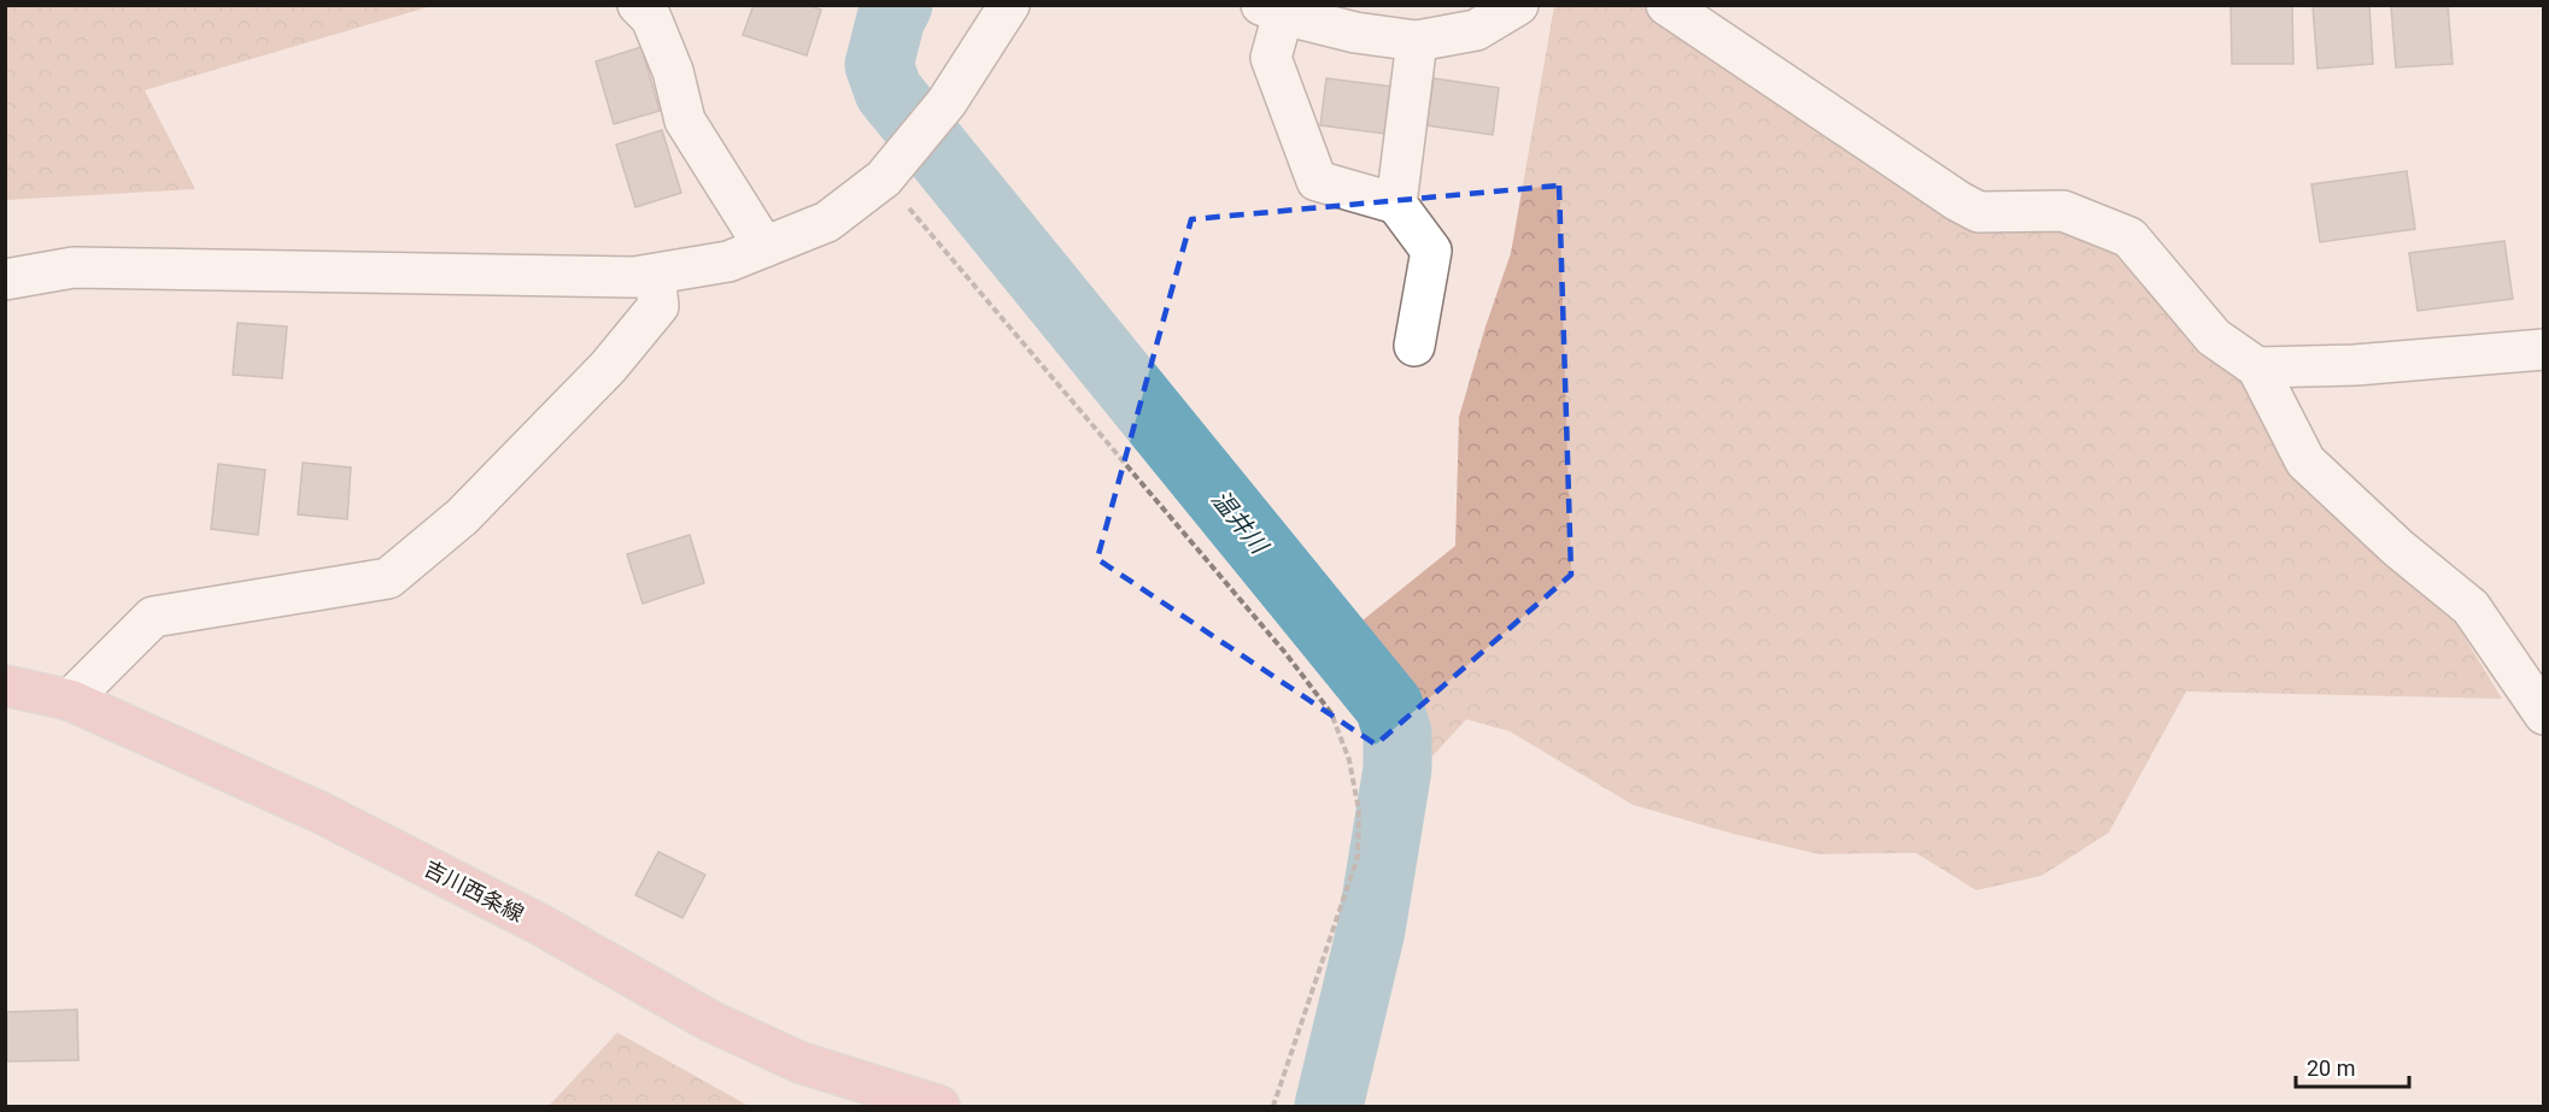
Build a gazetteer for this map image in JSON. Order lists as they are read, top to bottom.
{
  "streets": {
    "main road": ["吉川西条線"]
  },
  "water": ["温井川"],
  "scale_bar": "20 m"
}
